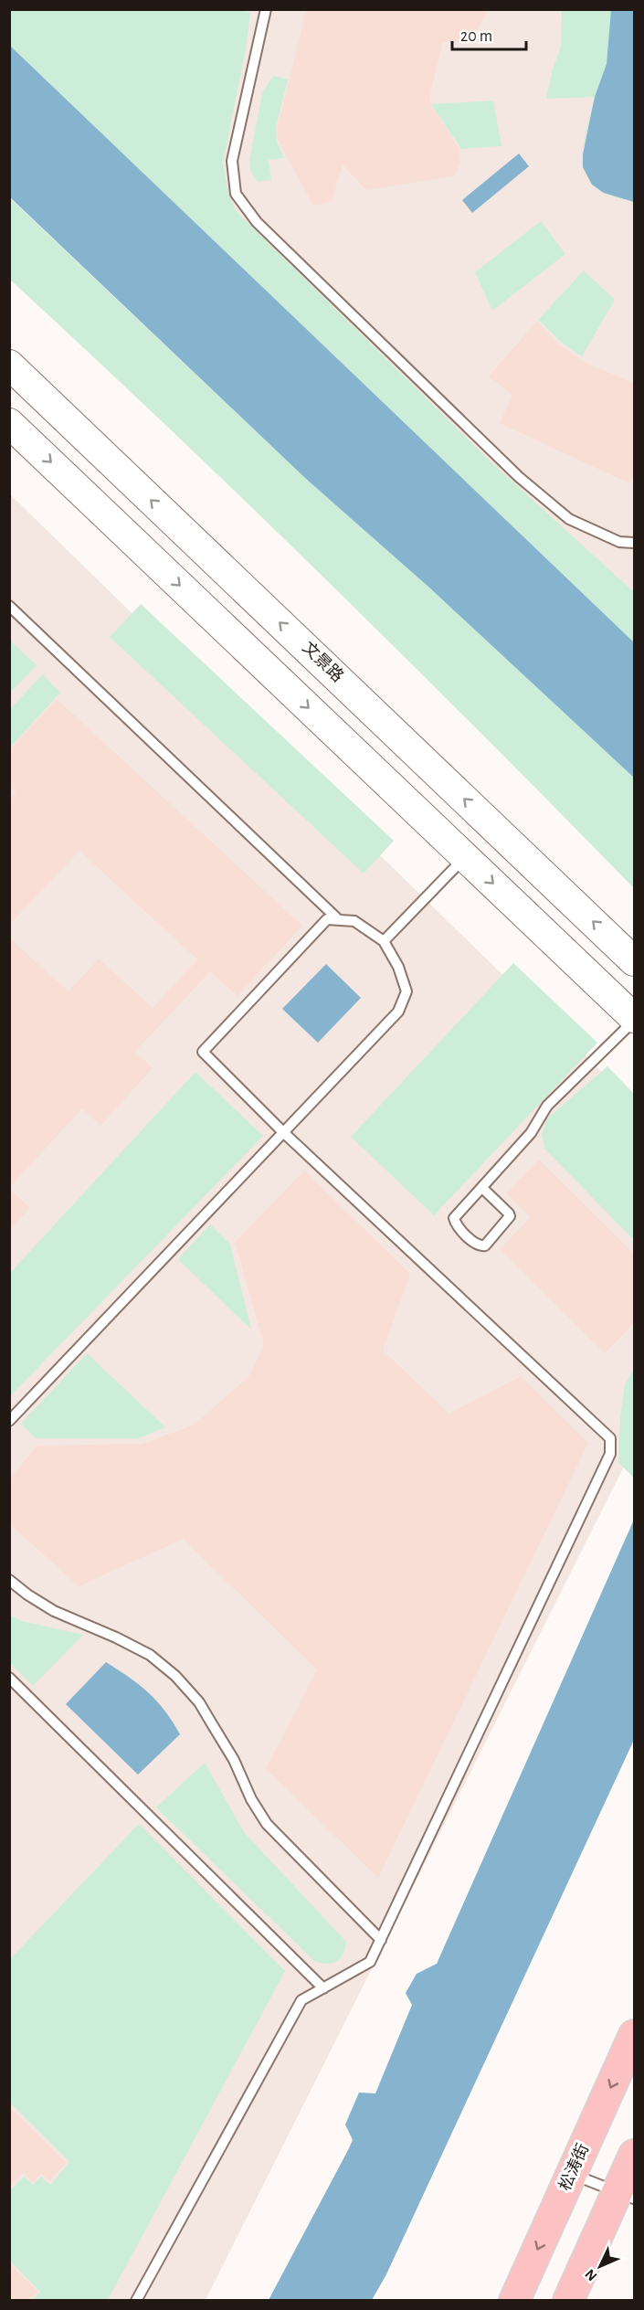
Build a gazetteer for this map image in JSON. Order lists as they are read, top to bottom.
{
  "streets": {
    "main road": ["文景路", "松涛街"]
  },
  "scale_bar": "20 m",
  "north": "bottom left"
}
